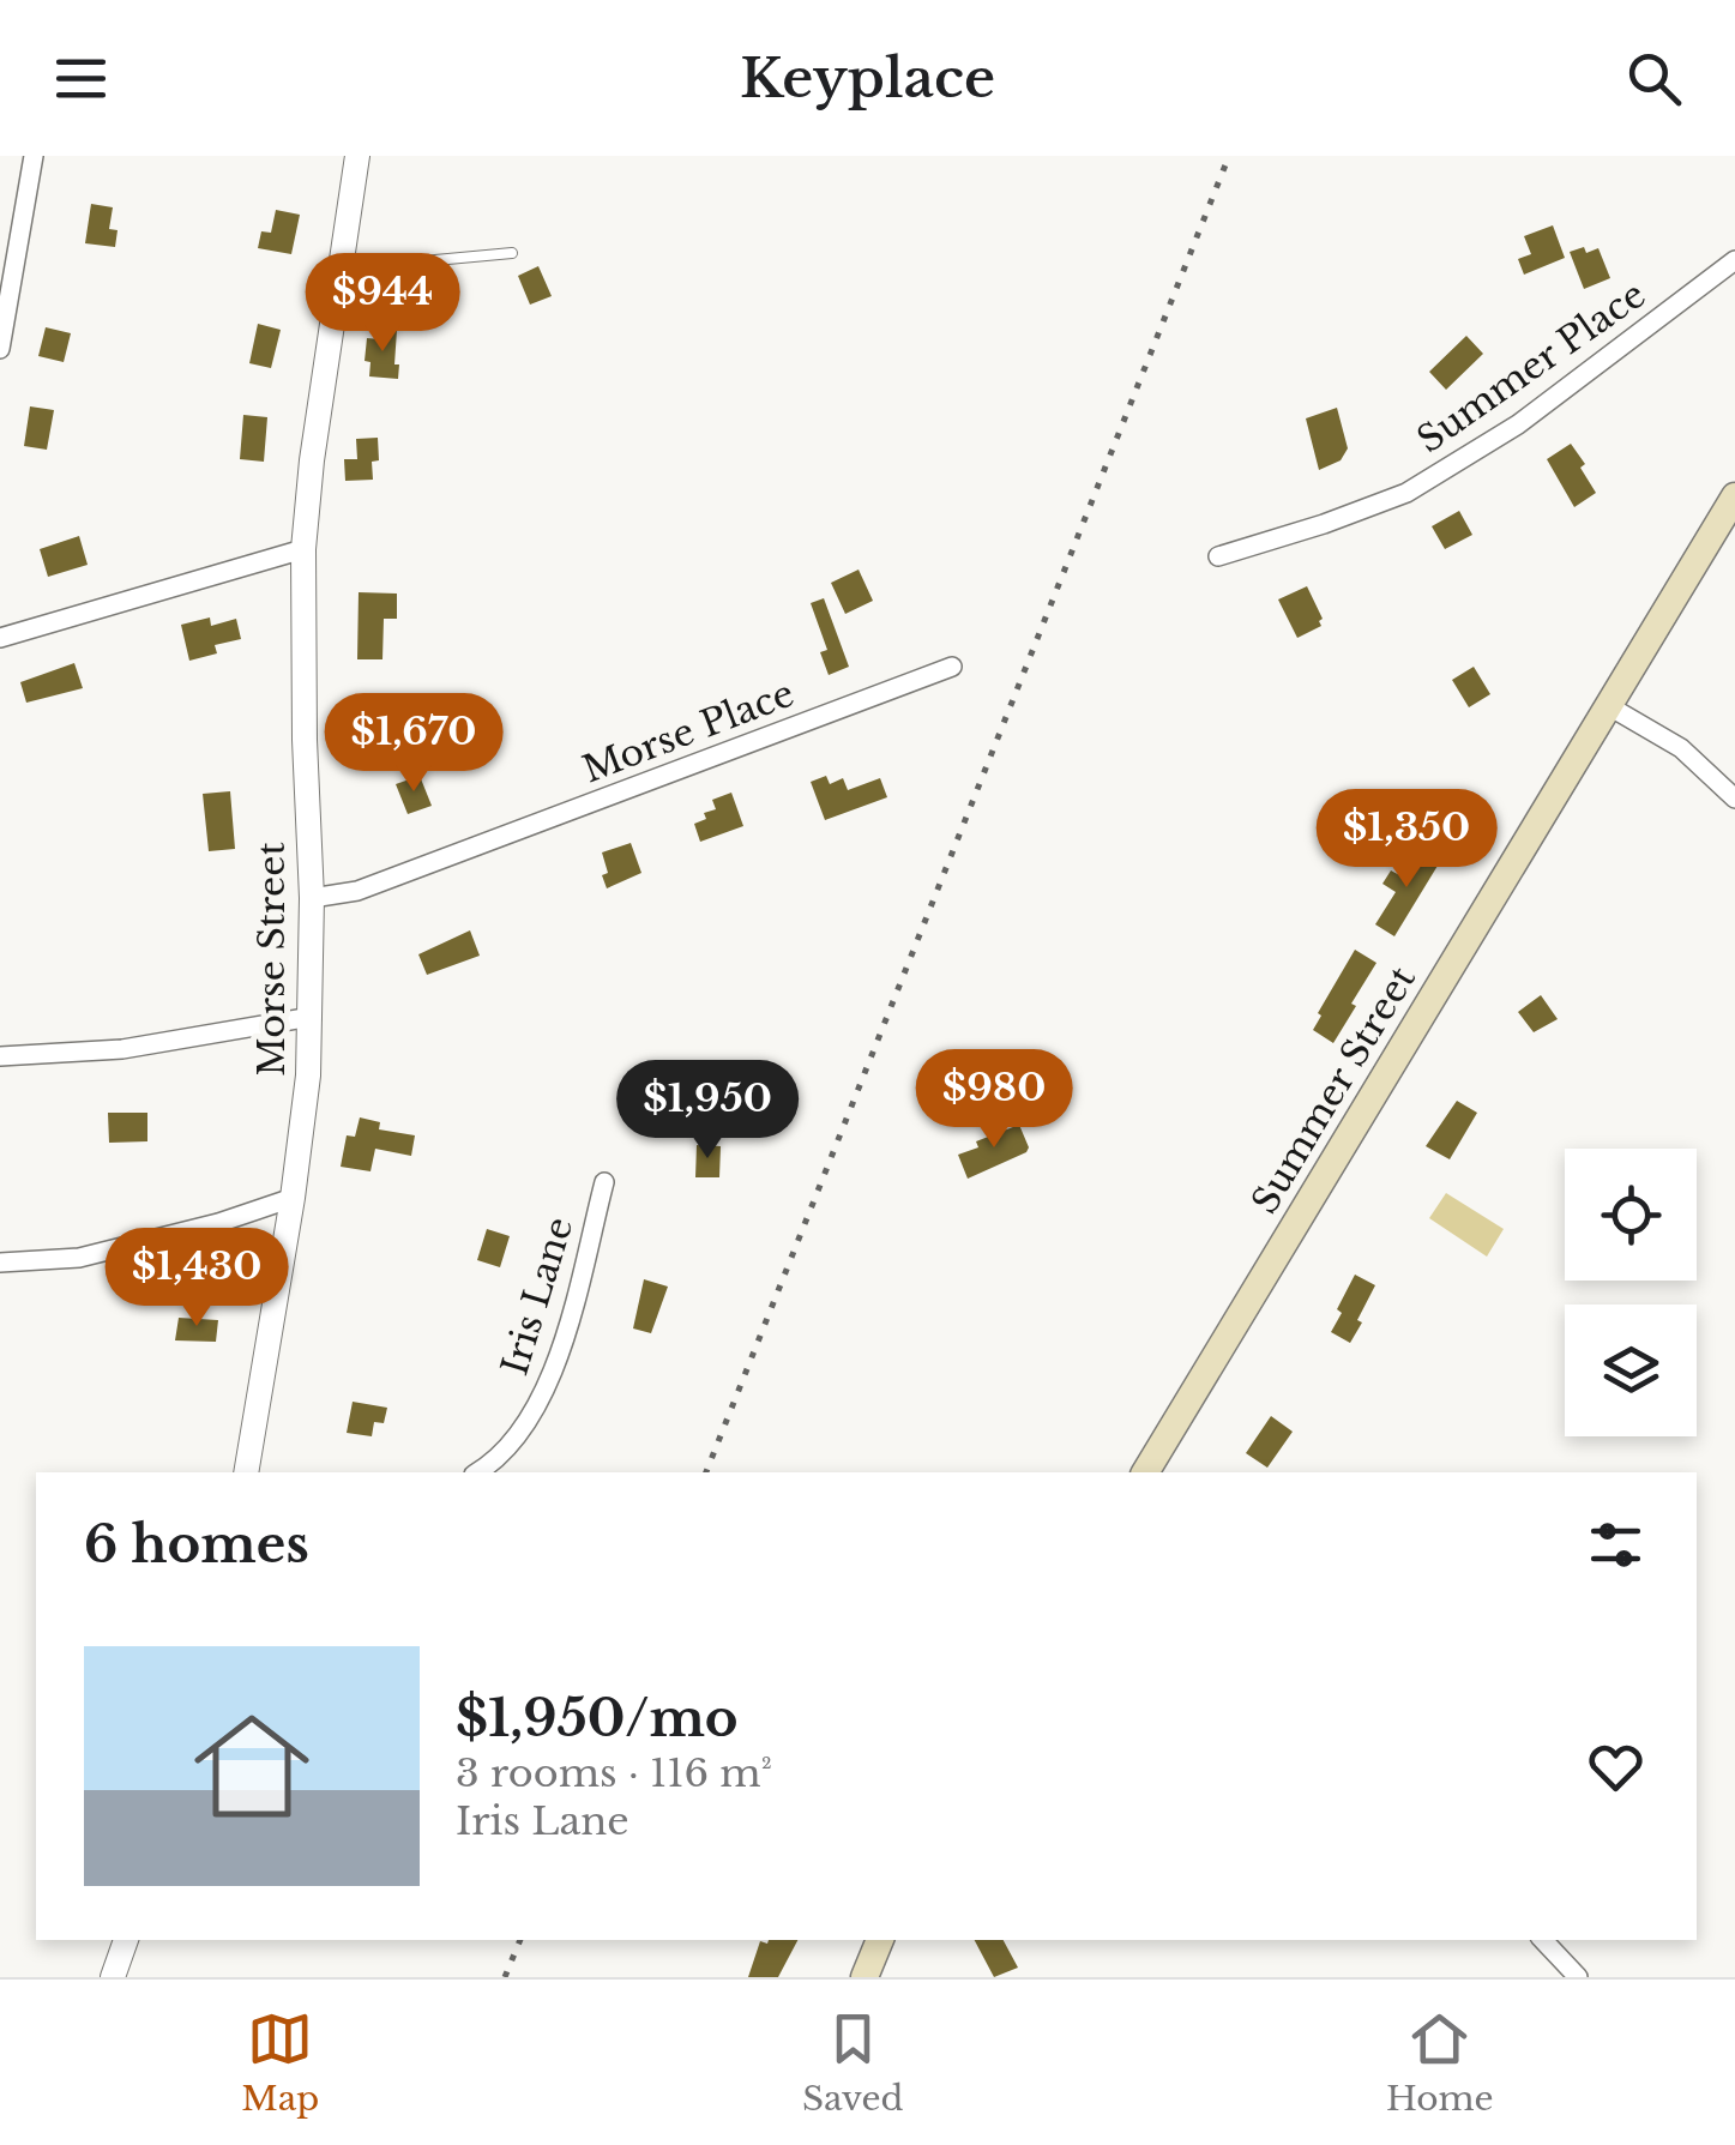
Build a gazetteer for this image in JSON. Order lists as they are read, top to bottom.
{
  "streets": {
    "main road": ["Summer Street"],
    "street": [
      "Summer Place",
      "Morse Place",
      "Morse Street",
      "Iris Lane"
    ]
  },
  "crossings": [
    ["Morse Place", "Morse Street"]
  ],
  "page": {
    "header": "Keyplace",
    "price": [
      "$944",
      "$1,670",
      "$1,350",
      "$980",
      "$1,950",
      "$1,430"
    ],
    "heading": "6 homes",
    "list": [
      {
        "name": "$1,950/mo",
        "note": "3 rooms · 116 m² · Iris Lane"
      }
    ],
    "tabs": ["Map", "Saved", "Home"]
  }
}
